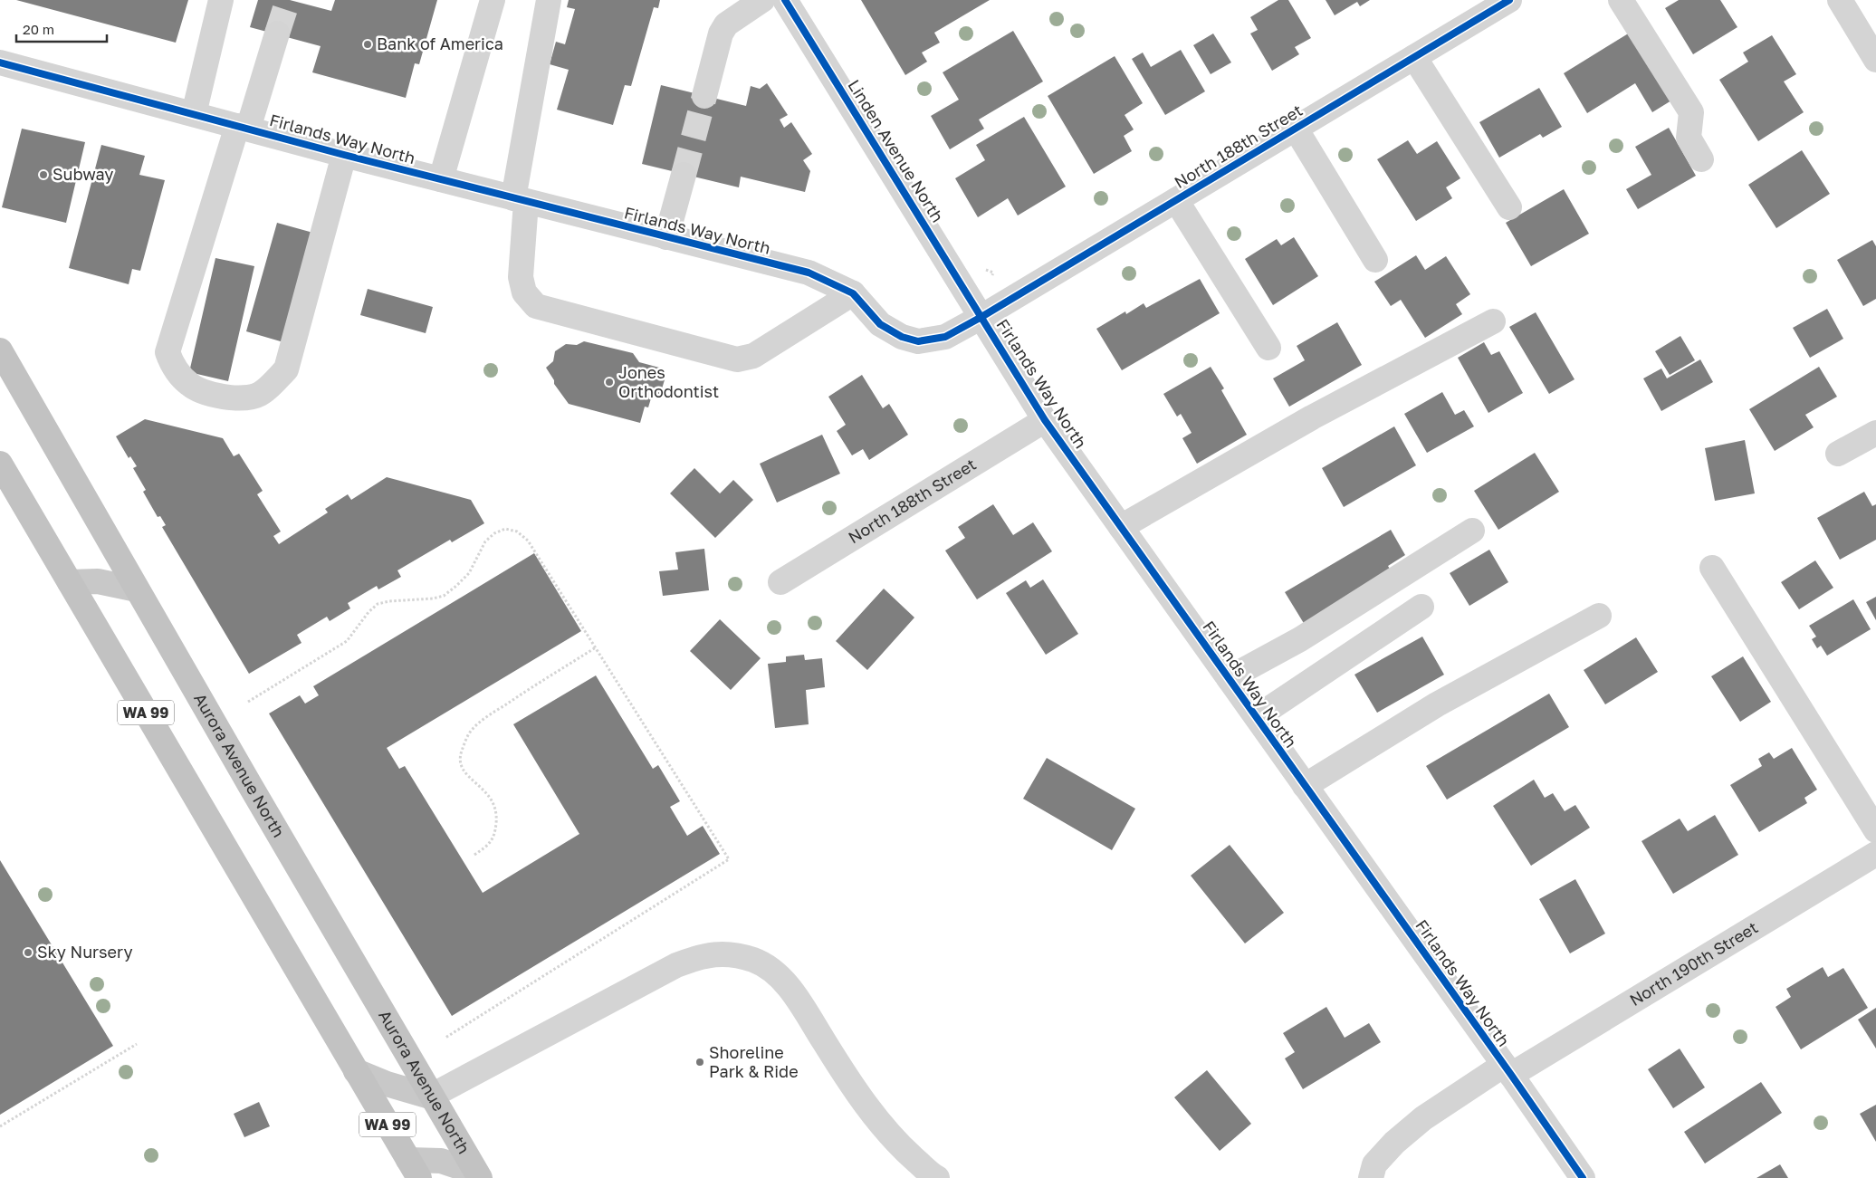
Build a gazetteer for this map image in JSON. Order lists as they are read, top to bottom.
{
  "streets": {
    "highway": ["WA 99", "Aurora Avenue North"],
    "street": [
      "Firlands Way North",
      "North 188th Street",
      "Linden Avenue North",
      "North 190th Street"
    ]
  },
  "crossings": [
    ["Firlands Way North", "North 188th Street"],
    ["Firlands Way North", "Linden Avenue North"],
    ["Firlands Way North", "North 190th Street"],
    ["North 188th Street", "Linden Avenue North"]
  ],
  "places": [
    "Bank of America",
    "Subway",
    "Jones Orthodontist",
    "Sky Nursery",
    "Shoreline Park & Ride"
  ],
  "scale_bar": "20 m"
}
